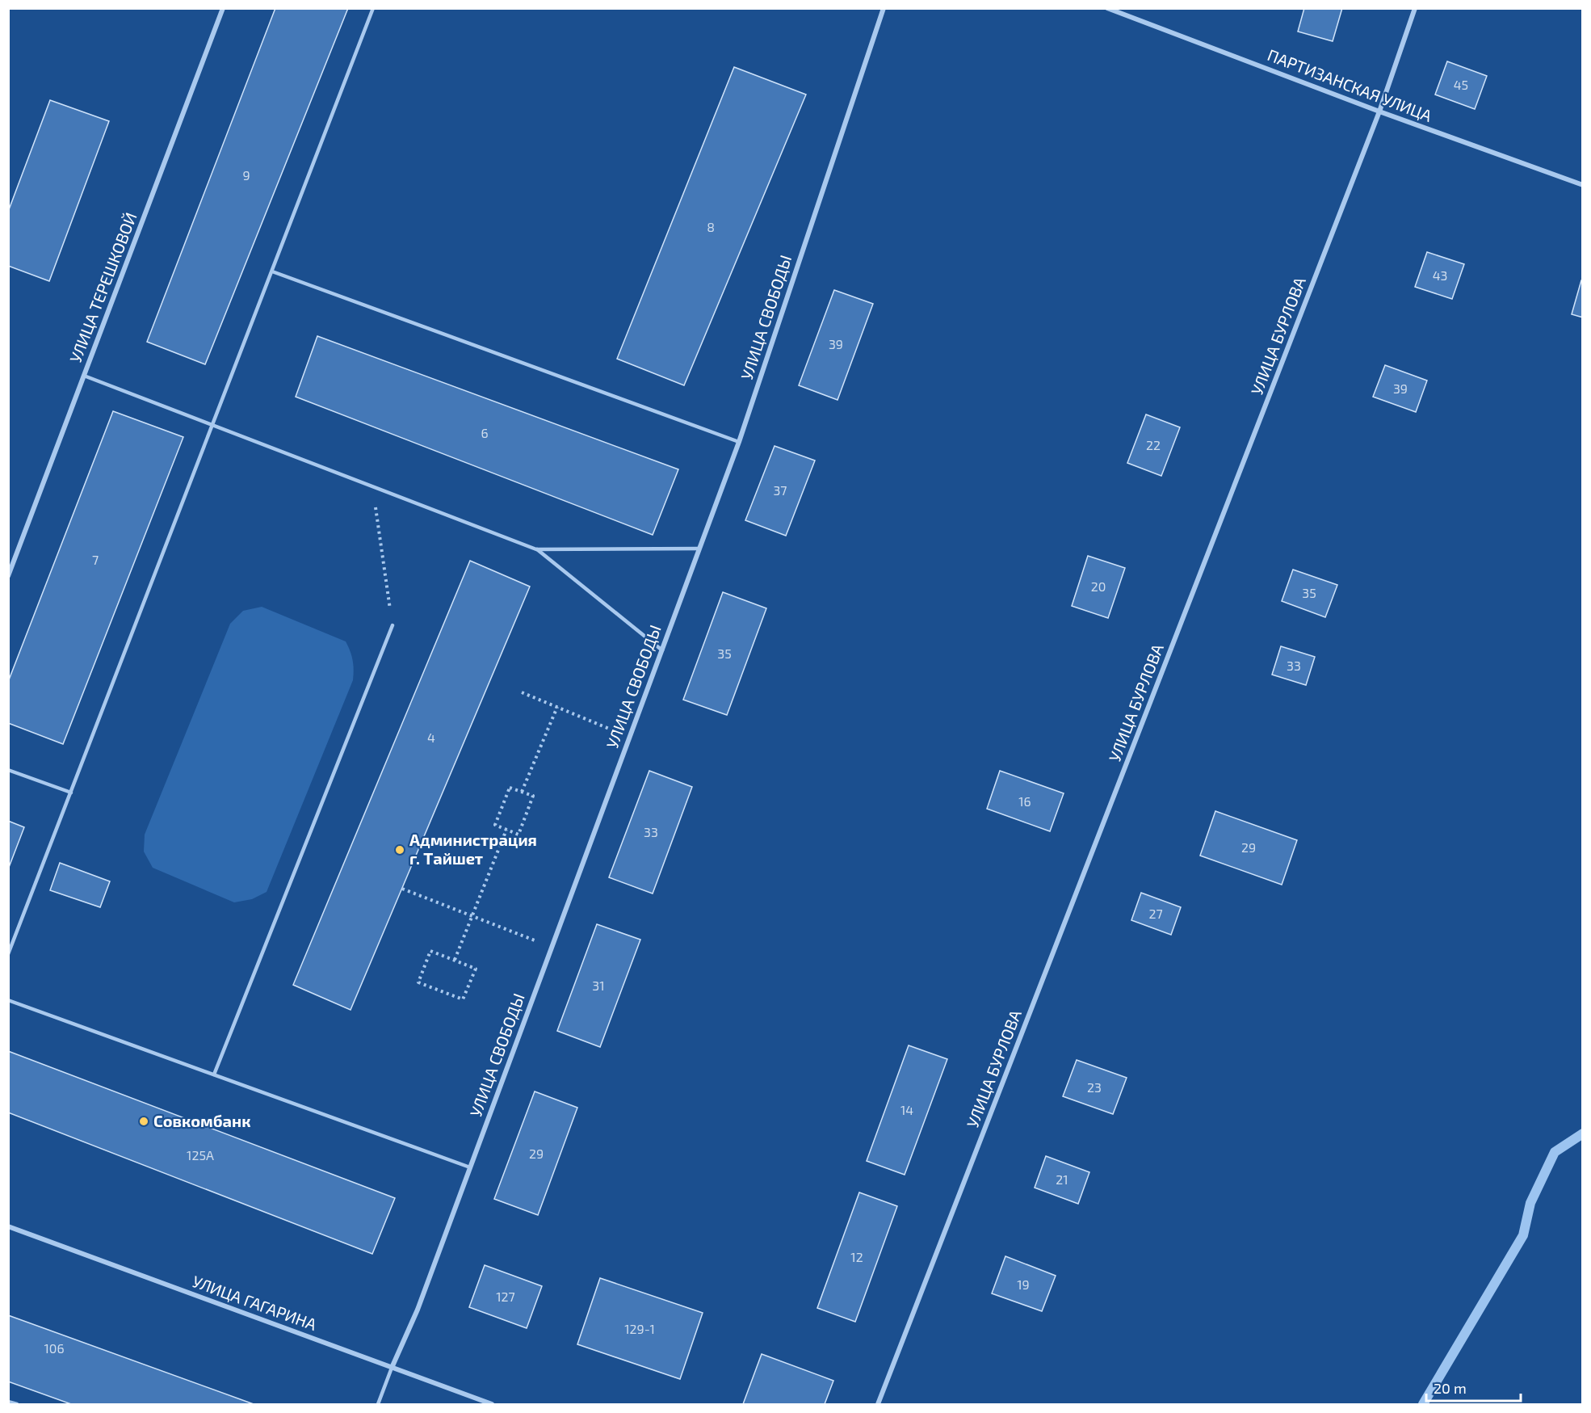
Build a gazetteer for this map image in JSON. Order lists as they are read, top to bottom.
{
  "streets": {
    "street": [
      "ПАРТИЗАНСКАЯ УЛИЦА",
      "УЛИЦА ТЕРЕШКОВОЙ",
      "УЛИЦА СВОБОДЫ",
      "УЛИЦА БУРЛОВА",
      "УЛИЦА ГАГАРИНА"
    ]
  },
  "crossings": [
    ["ПАРТИЗАНСКАЯ УЛИЦА", "УЛИЦА БУРЛОВА"],
    ["УЛИЦА СВОБОДЫ", "УЛИЦА ГАГАРИНА"]
  ],
  "places": ["Администрация г. Тайшет", "Совкомбанк"],
  "house_numbers": [
    "45",
    "9",
    "8",
    "43",
    "39",
    "39",
    "6",
    "22",
    "37",
    "7",
    "20",
    "35",
    "35",
    "33",
    "4",
    "16",
    "33",
    "29",
    "27",
    "31",
    "23",
    "14",
    "29",
    "125А",
    "21",
    "12",
    "19",
    "127",
    "129-1",
    "106"
  ],
  "scale_bar": "20 m"
}
